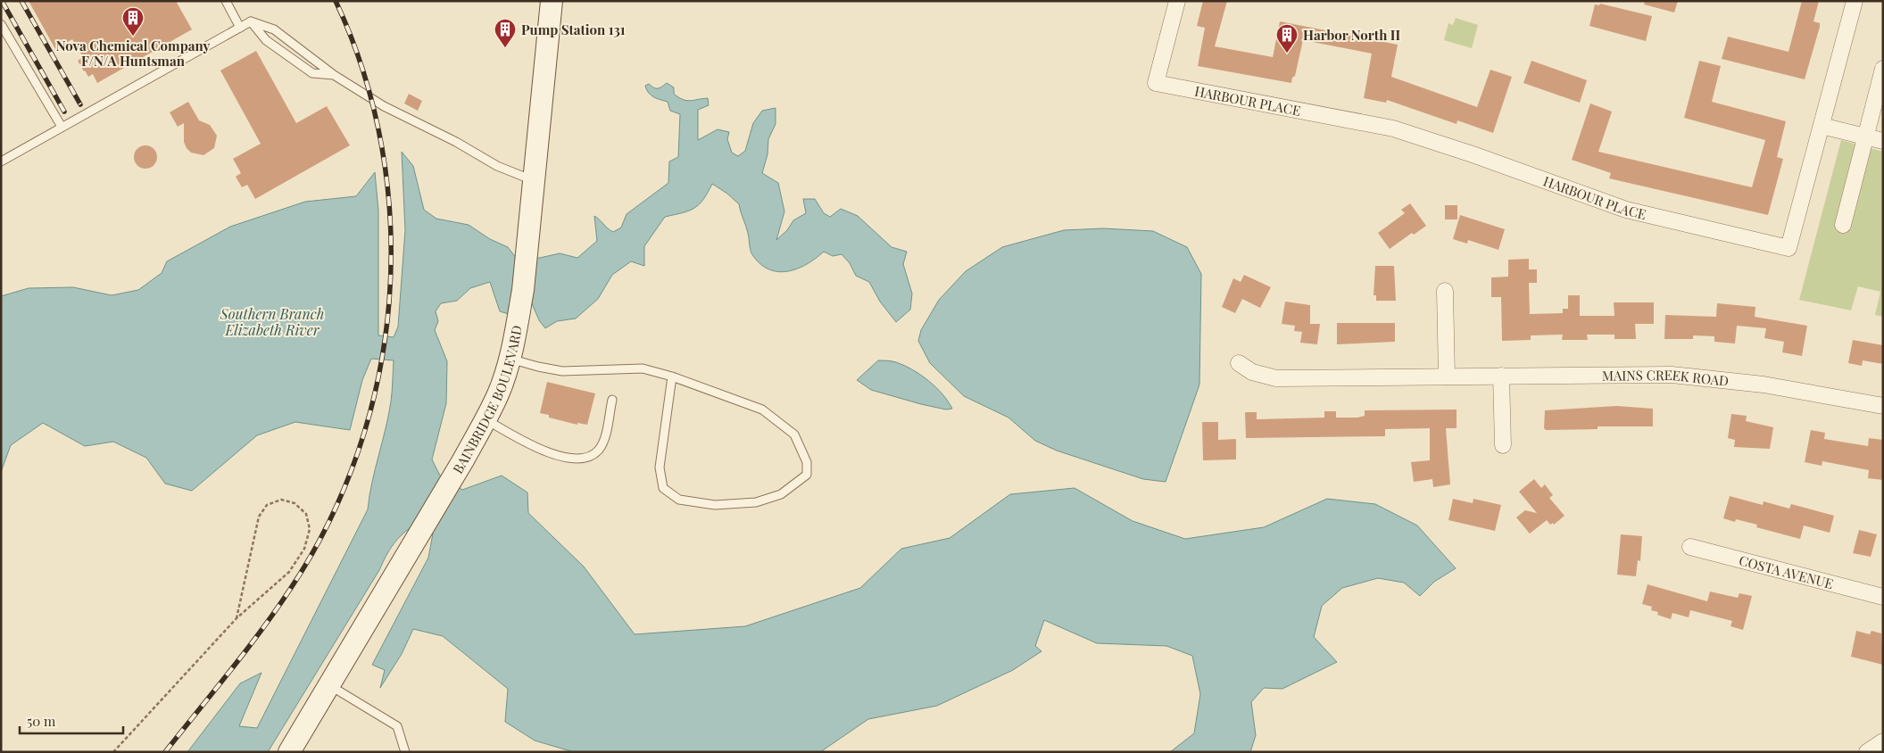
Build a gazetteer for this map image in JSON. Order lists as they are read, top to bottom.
{
  "streets": {
    "main road": ["BAINBRIDGE BOULEVARD"],
    "street": ["HARBOUR PLACE", "MAINS CREEK ROAD", "COSTA AVENUE"]
  },
  "water": ["Southern Branch Elizabeth River"],
  "places": {
    "building": ["Nova Chemical Company F/N/A Huntsman", "Pump Station 131", "Harbor North II"]
  },
  "scale_bar": "50 m"
}
